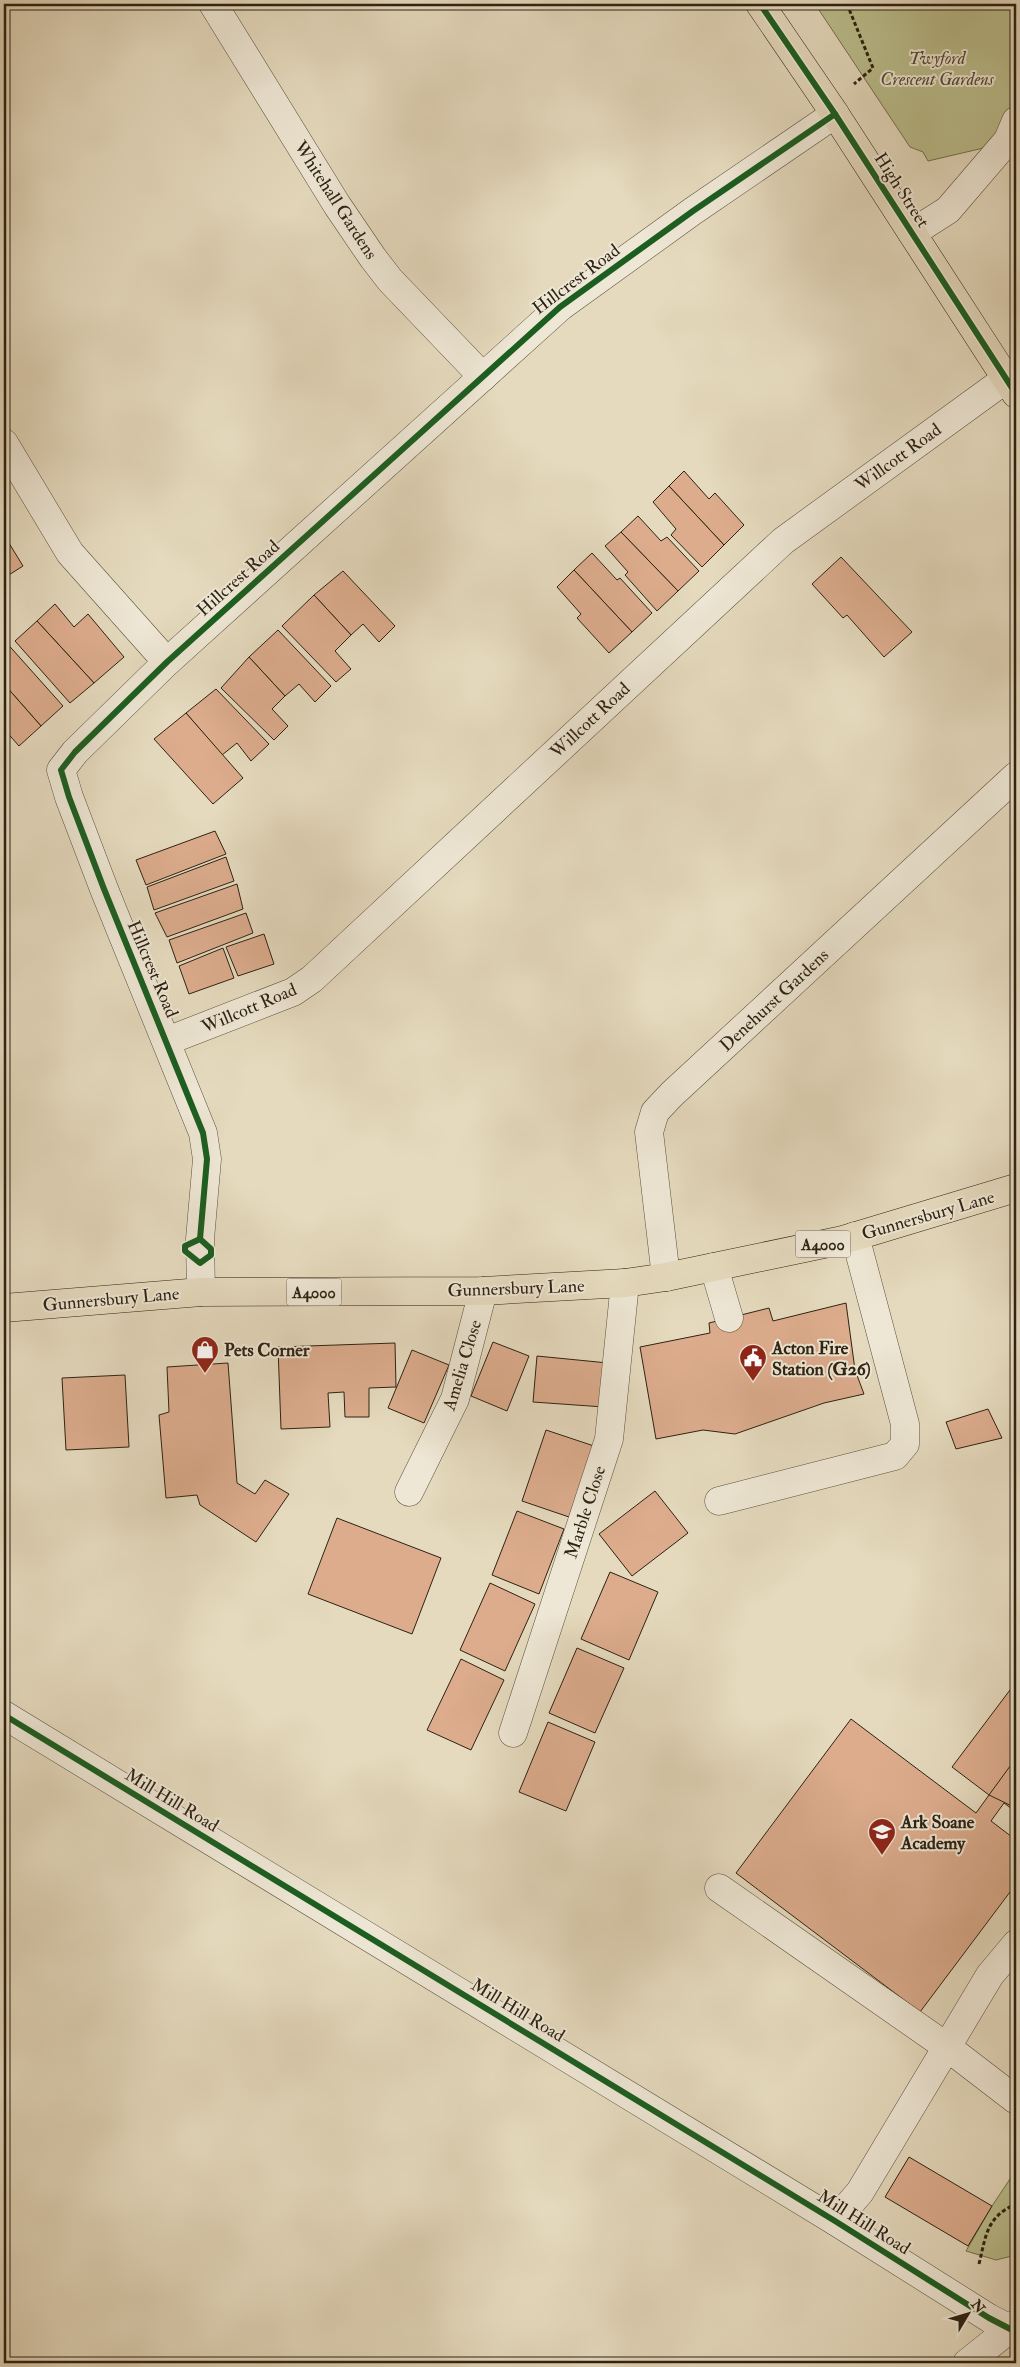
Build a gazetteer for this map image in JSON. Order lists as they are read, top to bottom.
{
  "streets": {
    "main road": ["High Street", "Gunnersbury Lane", "A4000"],
    "street": [
      "Whitehall Gardens",
      "Hillcrest Road",
      "Willcott Road",
      "Denehurst Gardens",
      "Amelia Close",
      "Marble Close",
      "Mill Hill Road"
    ]
  },
  "crossings": [
    ["High Street", "Hillcrest Road"],
    ["High Street", "Willcott Road"],
    ["Whitehall Gardens", "Hillcrest Road"],
    ["Hillcrest Road", "Willcott Road"],
    ["Hillcrest Road", "Gunnersbury Lane"],
    ["Denehurst Gardens", "Gunnersbury Lane"],
    ["Gunnersbury Lane", "Amelia Close"],
    ["Gunnersbury Lane", "Marble Close"]
  ],
  "parks": ["Twyford Crescent Gardens"],
  "places": {
    "shop": ["Pets Corner"],
    "public building": ["Acton Fire Station (G26)"],
    "school or university": ["Ark Soane Academy"]
  },
  "north": "top right"
}
